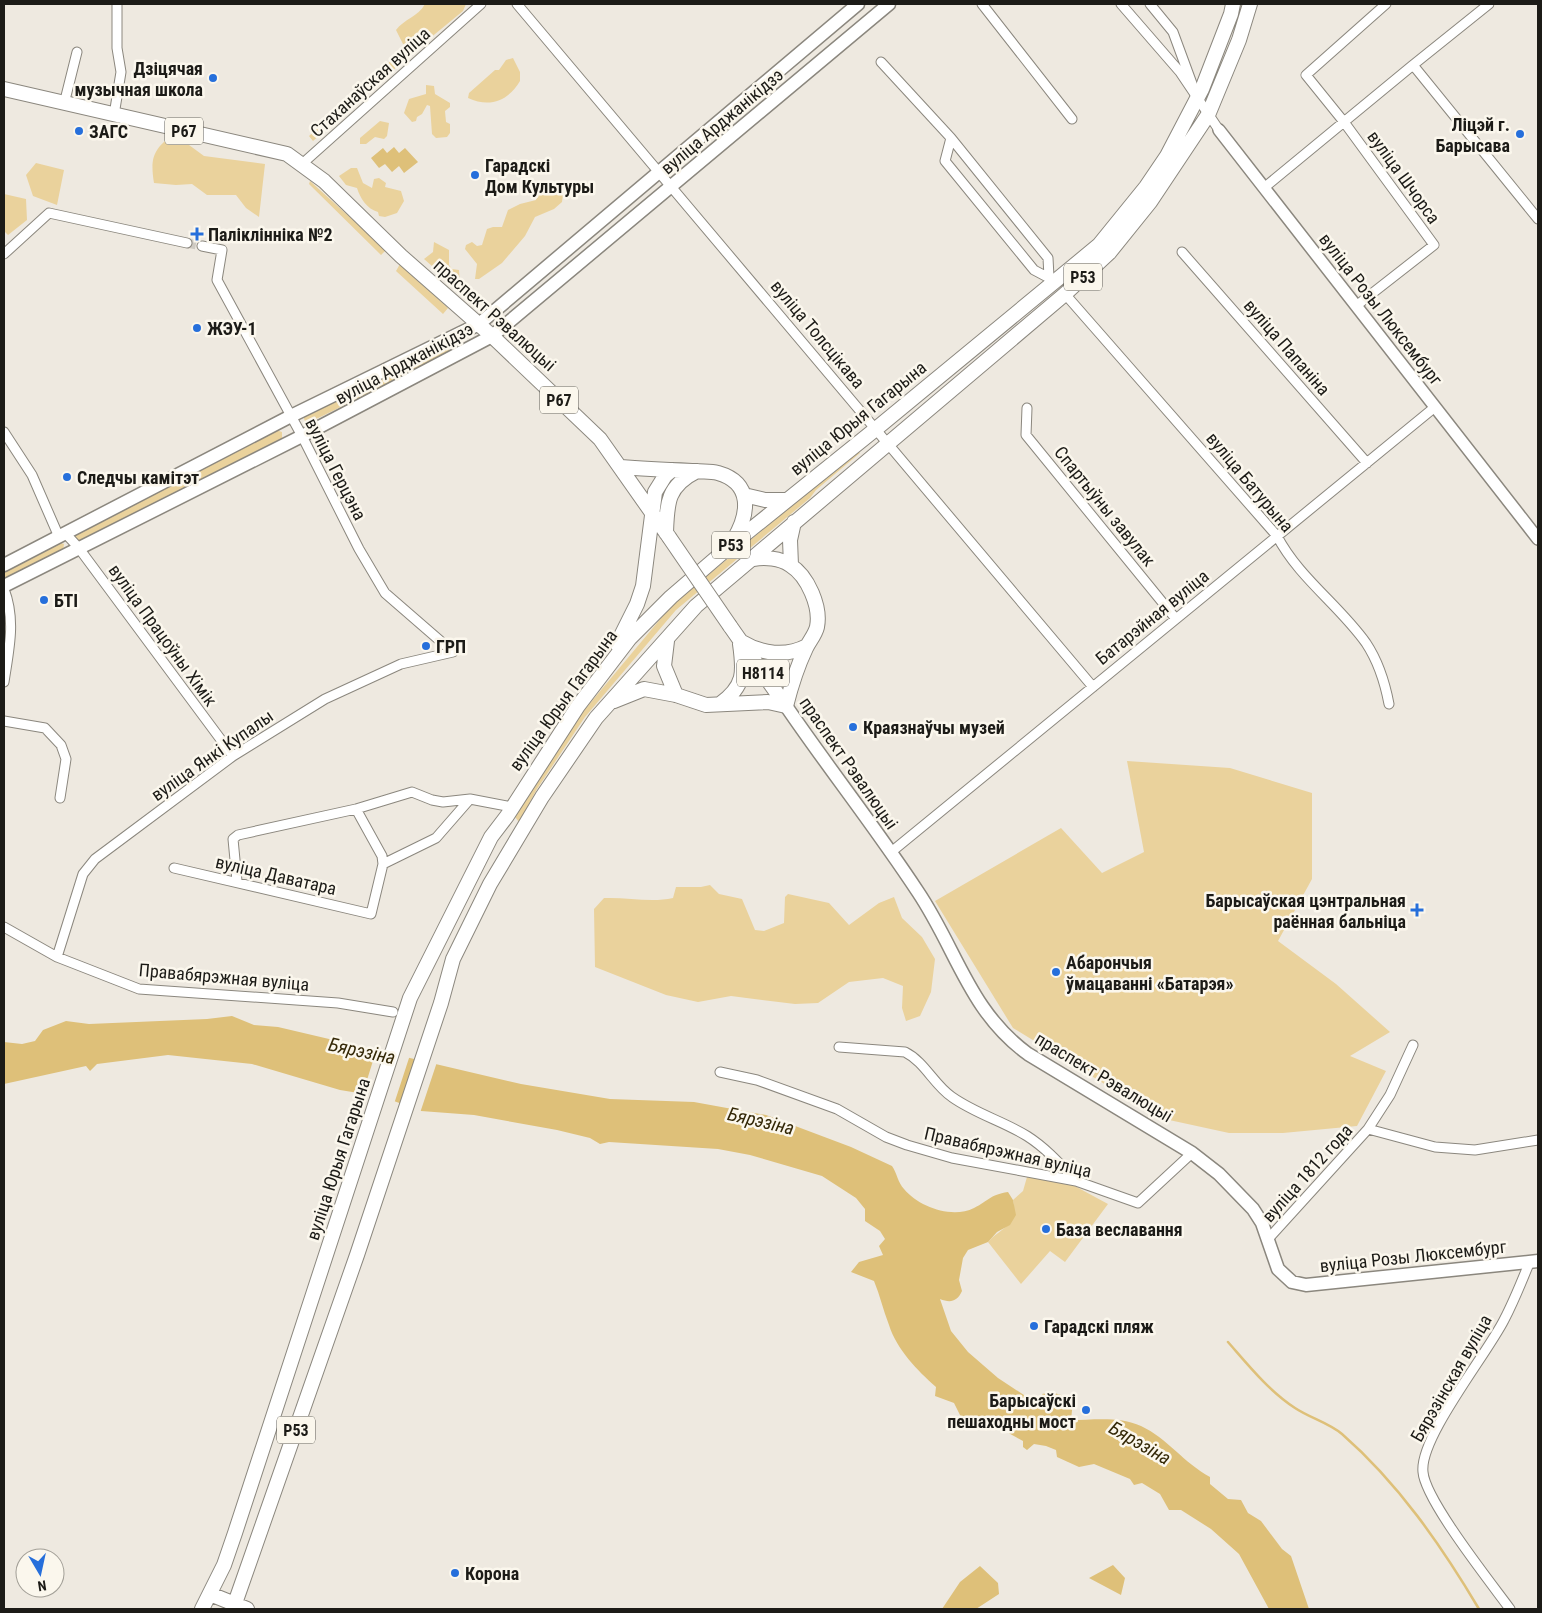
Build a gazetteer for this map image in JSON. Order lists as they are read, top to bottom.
{
  "streets": {
    "main road": [
      "вуліца Арджанікідзэ",
      "Р67",
      "Р53",
      "вуліца Розы Люксембург",
      "праспект Рэвалюцыі",
      "вуліца Юрыя Гагарына",
      "Н8114"
    ],
    "street": [
      "Стаханаўская вуліца",
      "вуліца Шчорса",
      "вуліца Толсцікава",
      "вуліца Папаніна",
      "вуліца Герцэна",
      "вуліца Батурына",
      "Спартыўны завулак",
      "Батарэйная вуліца",
      "вуліца Працоўны Хімік",
      "вуліца Янкі Купалы",
      "вуліца Даватара",
      "Правабярэжная вуліца",
      "вуліца 1812 года",
      "Бярэзінская вуліца"
    ]
  },
  "crossings": [
    ["Стаханаўская вуліца", "праспект Рэвалюцыі"],
    ["вуліца Арджанікідзэ", "праспект Рэвалюцыі"],
    ["вуліца Арджанікідзэ", "вуліца Толсцікава"],
    ["вуліца Арджанікідзэ", "вуліца Герцэна"],
    ["вуліца Арджанікідзэ", "вуліца Працоўны Хімік"],
    ["Р67", "праспект Рэвалюцыі"],
    ["вуліца Шчорса", "вуліца Розы Люксембург"],
    ["вуліца Розы Люксембург", "праспект Рэвалюцыі"],
    ["вуліца Розы Люксембург", "вуліца Юрыя Гагарына"],
    ["вуліца Розы Люксембург", "Батарэйная вуліца"],
    ["вуліца Розы Люксембург", "Бярэзінская вуліца"],
    ["праспект Рэвалюцыі", "Батарэйная вуліца"],
    ["праспект Рэвалюцыі", "Правабярэжная вуліца"],
    ["праспект Рэвалюцыі", "вуліца 1812 года"],
    ["вуліца Толсцікава", "вуліца Юрыя Гагарына"],
    ["вуліца Толсцікава", "Батарэйная вуліца"],
    ["вуліца Папаніна", "Батарэйная вуліца"],
    ["вуліца Юрыя Гагарына", "вуліца Батурына"],
    ["вуліца Герцэна", "вуліца Янкі Купалы"],
    ["вуліца Батурына", "Батарэйная вуліца"],
    ["Спартыўны завулак", "Батарэйная вуліца"],
    ["вуліца Працоўны Хімік", "вуліца Янкі Купалы"],
    ["вуліца Янкі Купалы", "Правабярэжная вуліца"]
  ],
  "water": ["Бярэзіна"],
  "places": {
    "other": [
      "Дзіцячая музычная школа",
      "ЗАГС",
      "Ліцэй г. Барысава",
      "Гарадскі Дом Культуры",
      "ЖЭУ-1",
      "Следчы камітэт",
      "БТІ",
      "ГРП",
      "Краязнаўчы музей",
      "Абарончыя ўмацаванні «Батарэя»",
      "База веславання",
      "Гарадскі пляж",
      "Барысаўскі пешаходны мост",
      "Корона"
    ],
    "health": ["Паліклінніка №2", "Барысаўская цэнтральная раённая бальніца"]
  },
  "north": "bottom"
}
